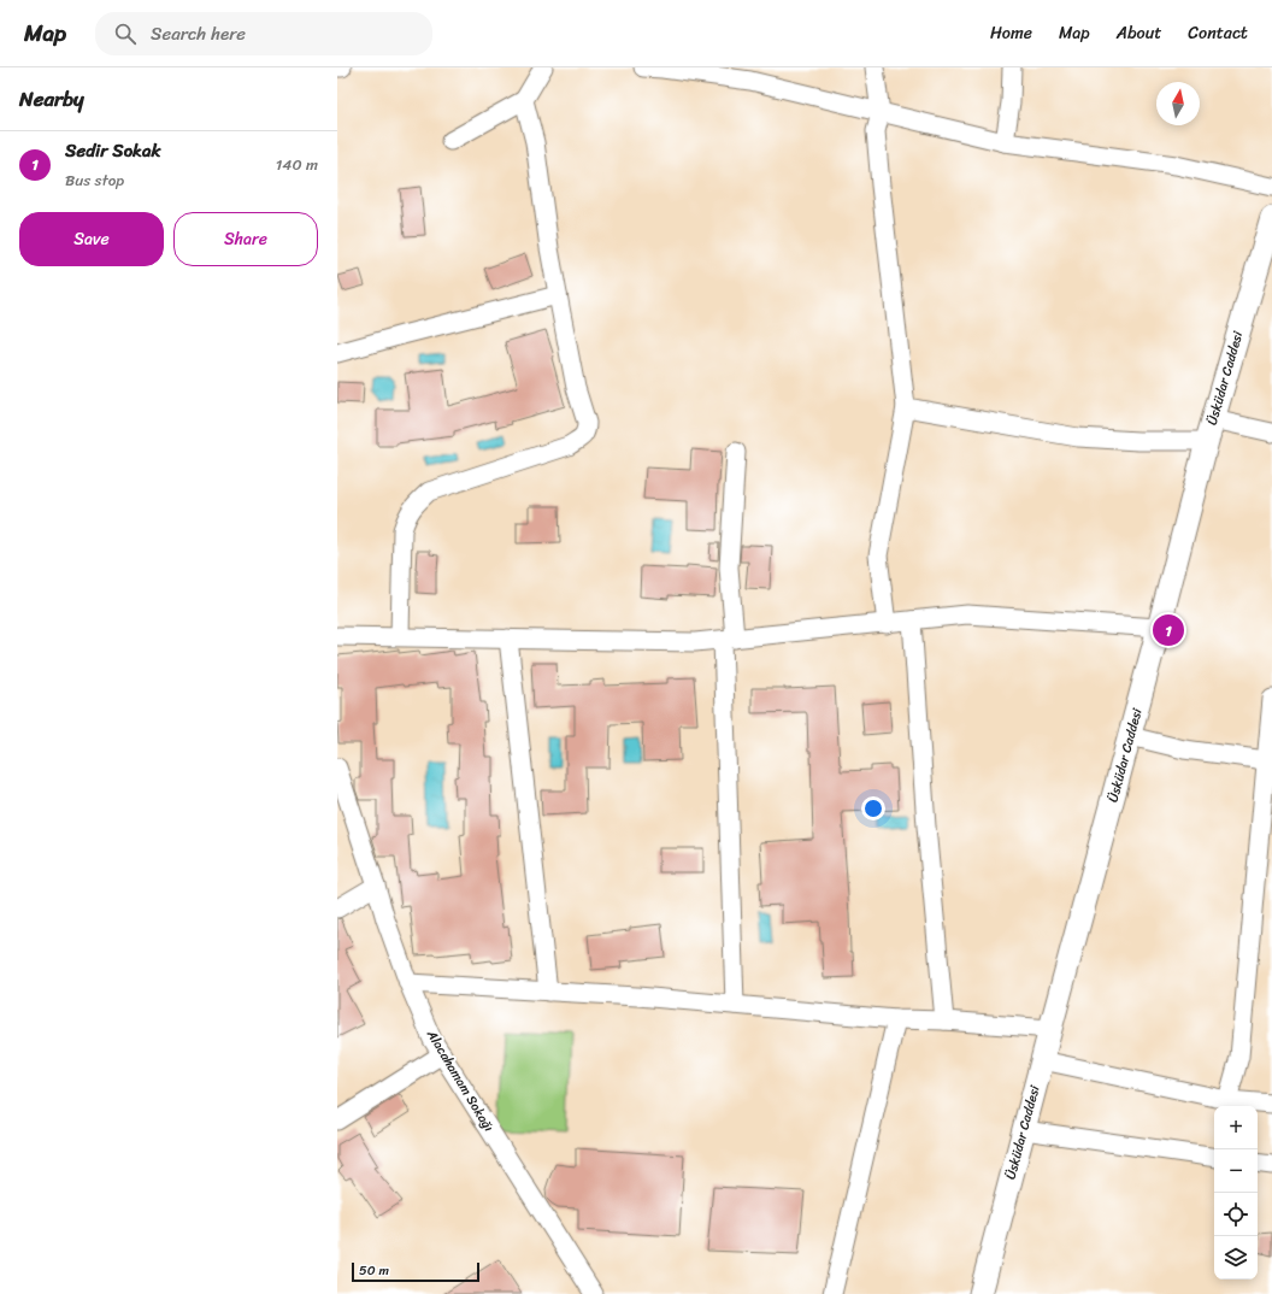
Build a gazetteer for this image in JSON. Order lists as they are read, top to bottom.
{
  "streets": {
    "main road": ["Üsküdar Caddesi"],
    "street": ["Alacahamam Sokağı"]
  },
  "scale_bar": "50 m",
  "north": "top",
  "page": {
    "header": "Map",
    "search": "Search here",
    "nav": [
      "Home",
      "Map",
      "About",
      "Contact"
    ],
    "heading": "Nearby",
    "list": [
      {
        "mark": "1",
        "name": "Sedir Sokak",
        "note": "Bus stop",
        "value": "140 m"
      }
    ],
    "buttons": ["Save", "Share"],
    "pins": "1",
    "map_buttons": ["+", "−"],
    "scale": "50 m"
  }
}
